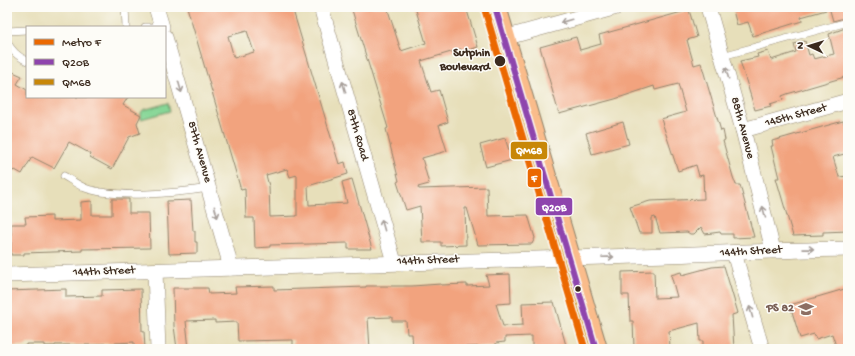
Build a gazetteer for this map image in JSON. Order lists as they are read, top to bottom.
{
  "streets": {
    "street": [
      "145th Street",
      "88th Avenue",
      "87th Road",
      "87th Avenue",
      "144th Street"
    ]
  },
  "crossings": [
    ["145th Street", "88th Avenue"],
    ["88th Avenue", "144th Street"],
    ["87th Road", "144th Street"],
    ["87th Avenue", "144th Street"]
  ],
  "one_way": ["88th Avenue", "87th Road", "87th Avenue"],
  "places": {
    "other": ["Sutphin Boulevard"],
    "school or university": ["PS 82"]
  },
  "lines": ["metro line F", "transit line Q20B", "transit line QM68"],
  "legend": ["Metro F", "Q20B", "QM68"],
  "north": "left"
}
